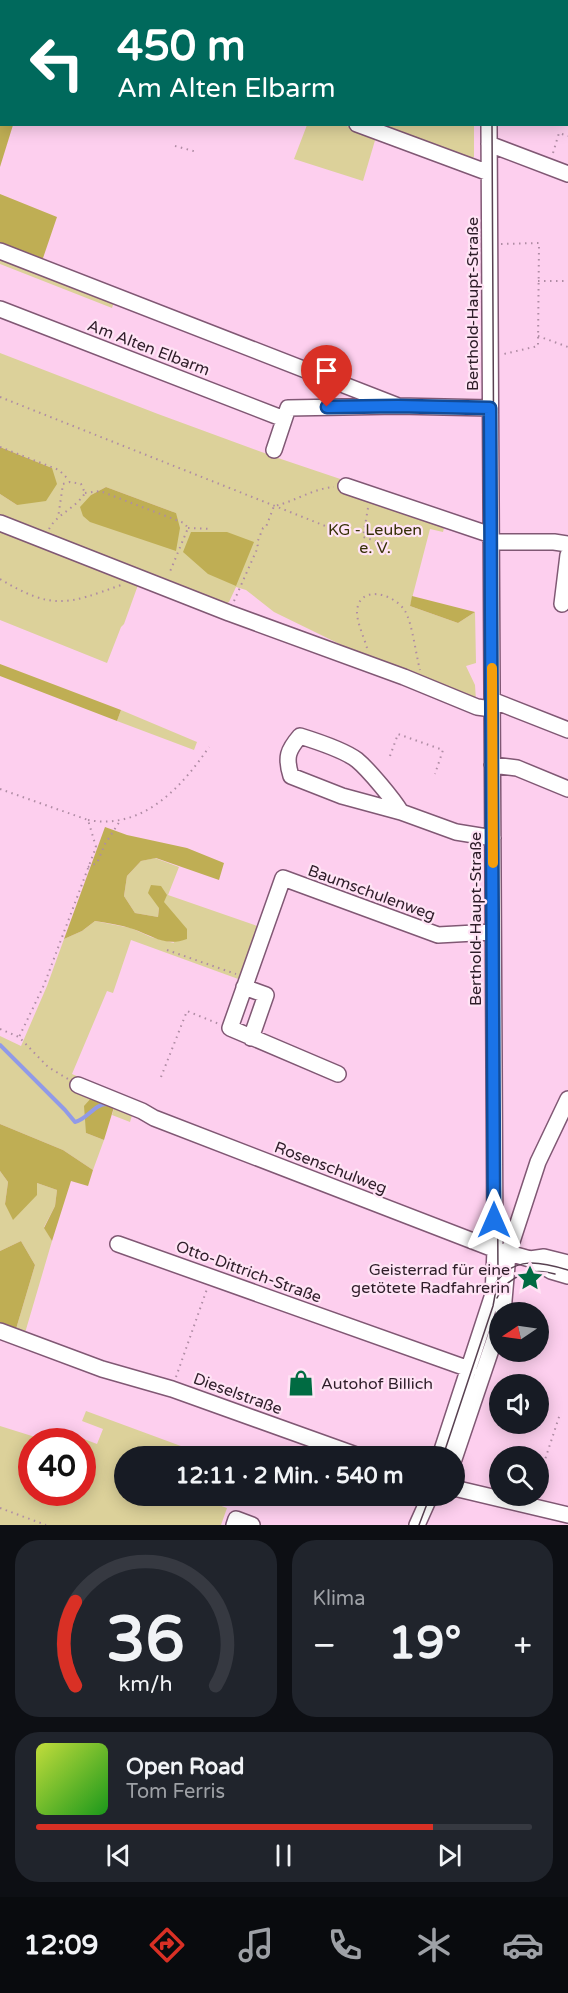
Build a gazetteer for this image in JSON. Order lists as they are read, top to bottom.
{
  "streets": {
    "street": [
      "Berthold-Haupt-Straße",
      "Am Alten Elbarm",
      "Baumschulenweg",
      "Rosenschulweg",
      "Otto-Dittrich-Straße",
      "Dieselstraße"
    ]
  },
  "crossings": [
    ["Berthold-Haupt-Straße", "Baumschulenweg"],
    ["Berthold-Haupt-Straße", "Rosenschulweg"]
  ],
  "parks": ["KG - Leuben e. V."],
  "places": {
    "place": ["Geisterrad für eine getötete Radfahrerin"],
    "shop": ["Autohof Billich"]
  },
  "north": "left",
  "page": {
    "turn": ["450 m", "Am Alten Elbarm"],
    "limit": "40",
    "trip": "12:11 · 2 Min. · 540 m",
    "tile": "Klima",
    "heat": ["−", "19°", "+"],
    "song": ["Open Road", "Tom Ferris"],
    "tabs": "12:09",
    "gauge": ["36", "km/h"]
  }
}
